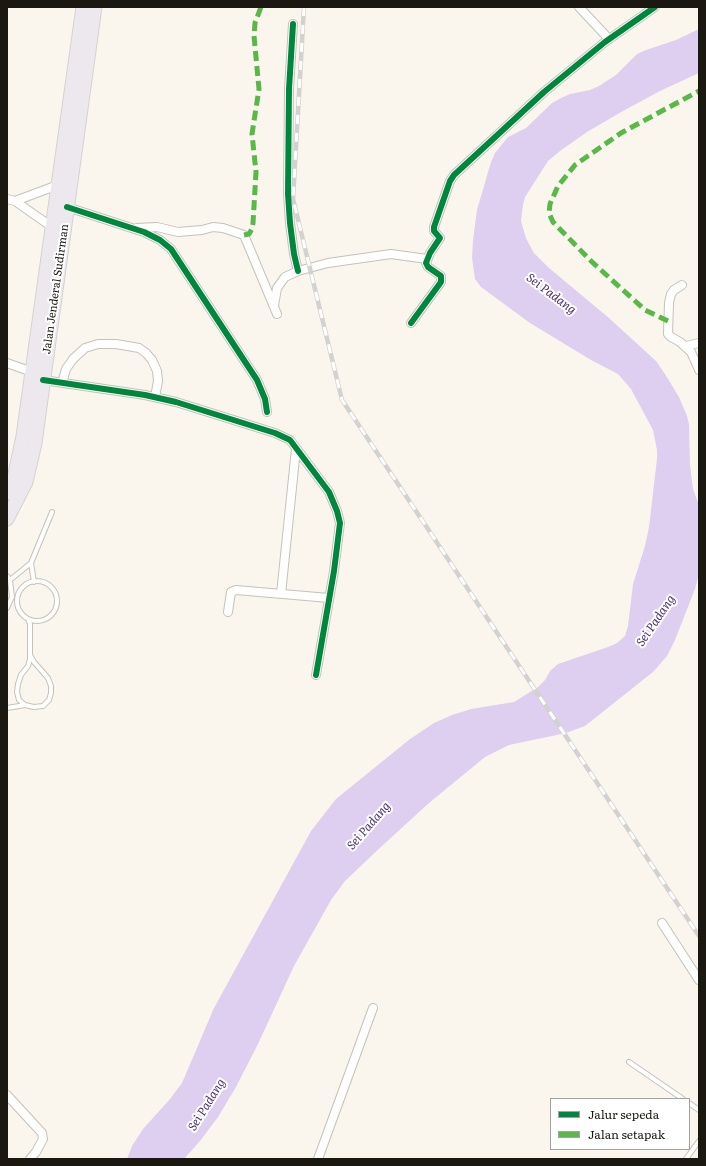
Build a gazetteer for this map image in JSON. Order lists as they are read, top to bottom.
{
  "streets": {
    "main road": ["Jalan Jenderal Sudirman"]
  },
  "water": ["Sei Padang"],
  "legend": ["Jalur sepeda", "Jalan setapak"]
}
